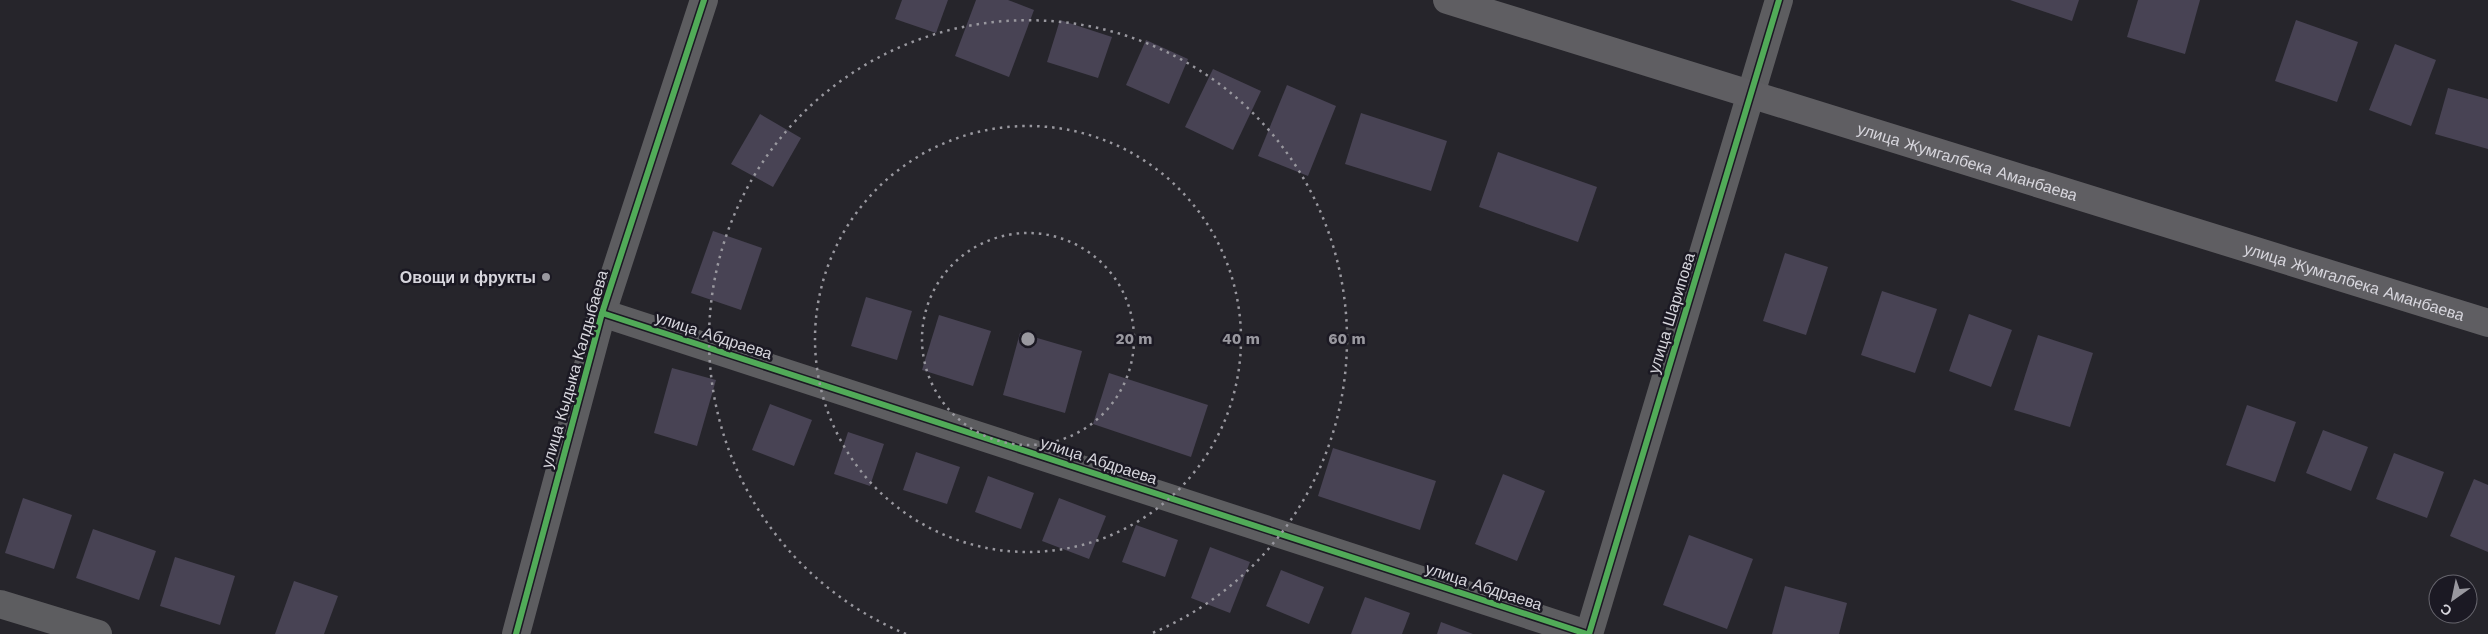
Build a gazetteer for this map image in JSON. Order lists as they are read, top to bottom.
{
  "streets": {
    "main road": ["улица Жумгалбека Аманбаева"],
    "street": ["улица Шарипова", "улица Абдраева", "улица Кыдыка Калдыбаева"]
  },
  "crossings": [
    ["улица Жумгалбека Аманбаева", "улица Шарипова"],
    ["улица Шарипова", "улица Абдраева"],
    ["улица Абдраева", "улица Кыдыка Калдыбаева"]
  ],
  "places": ["Овощи и фрукты"],
  "north": "bottom left",
  "rings": ["20 m", "40 m", "60 m"]
}
